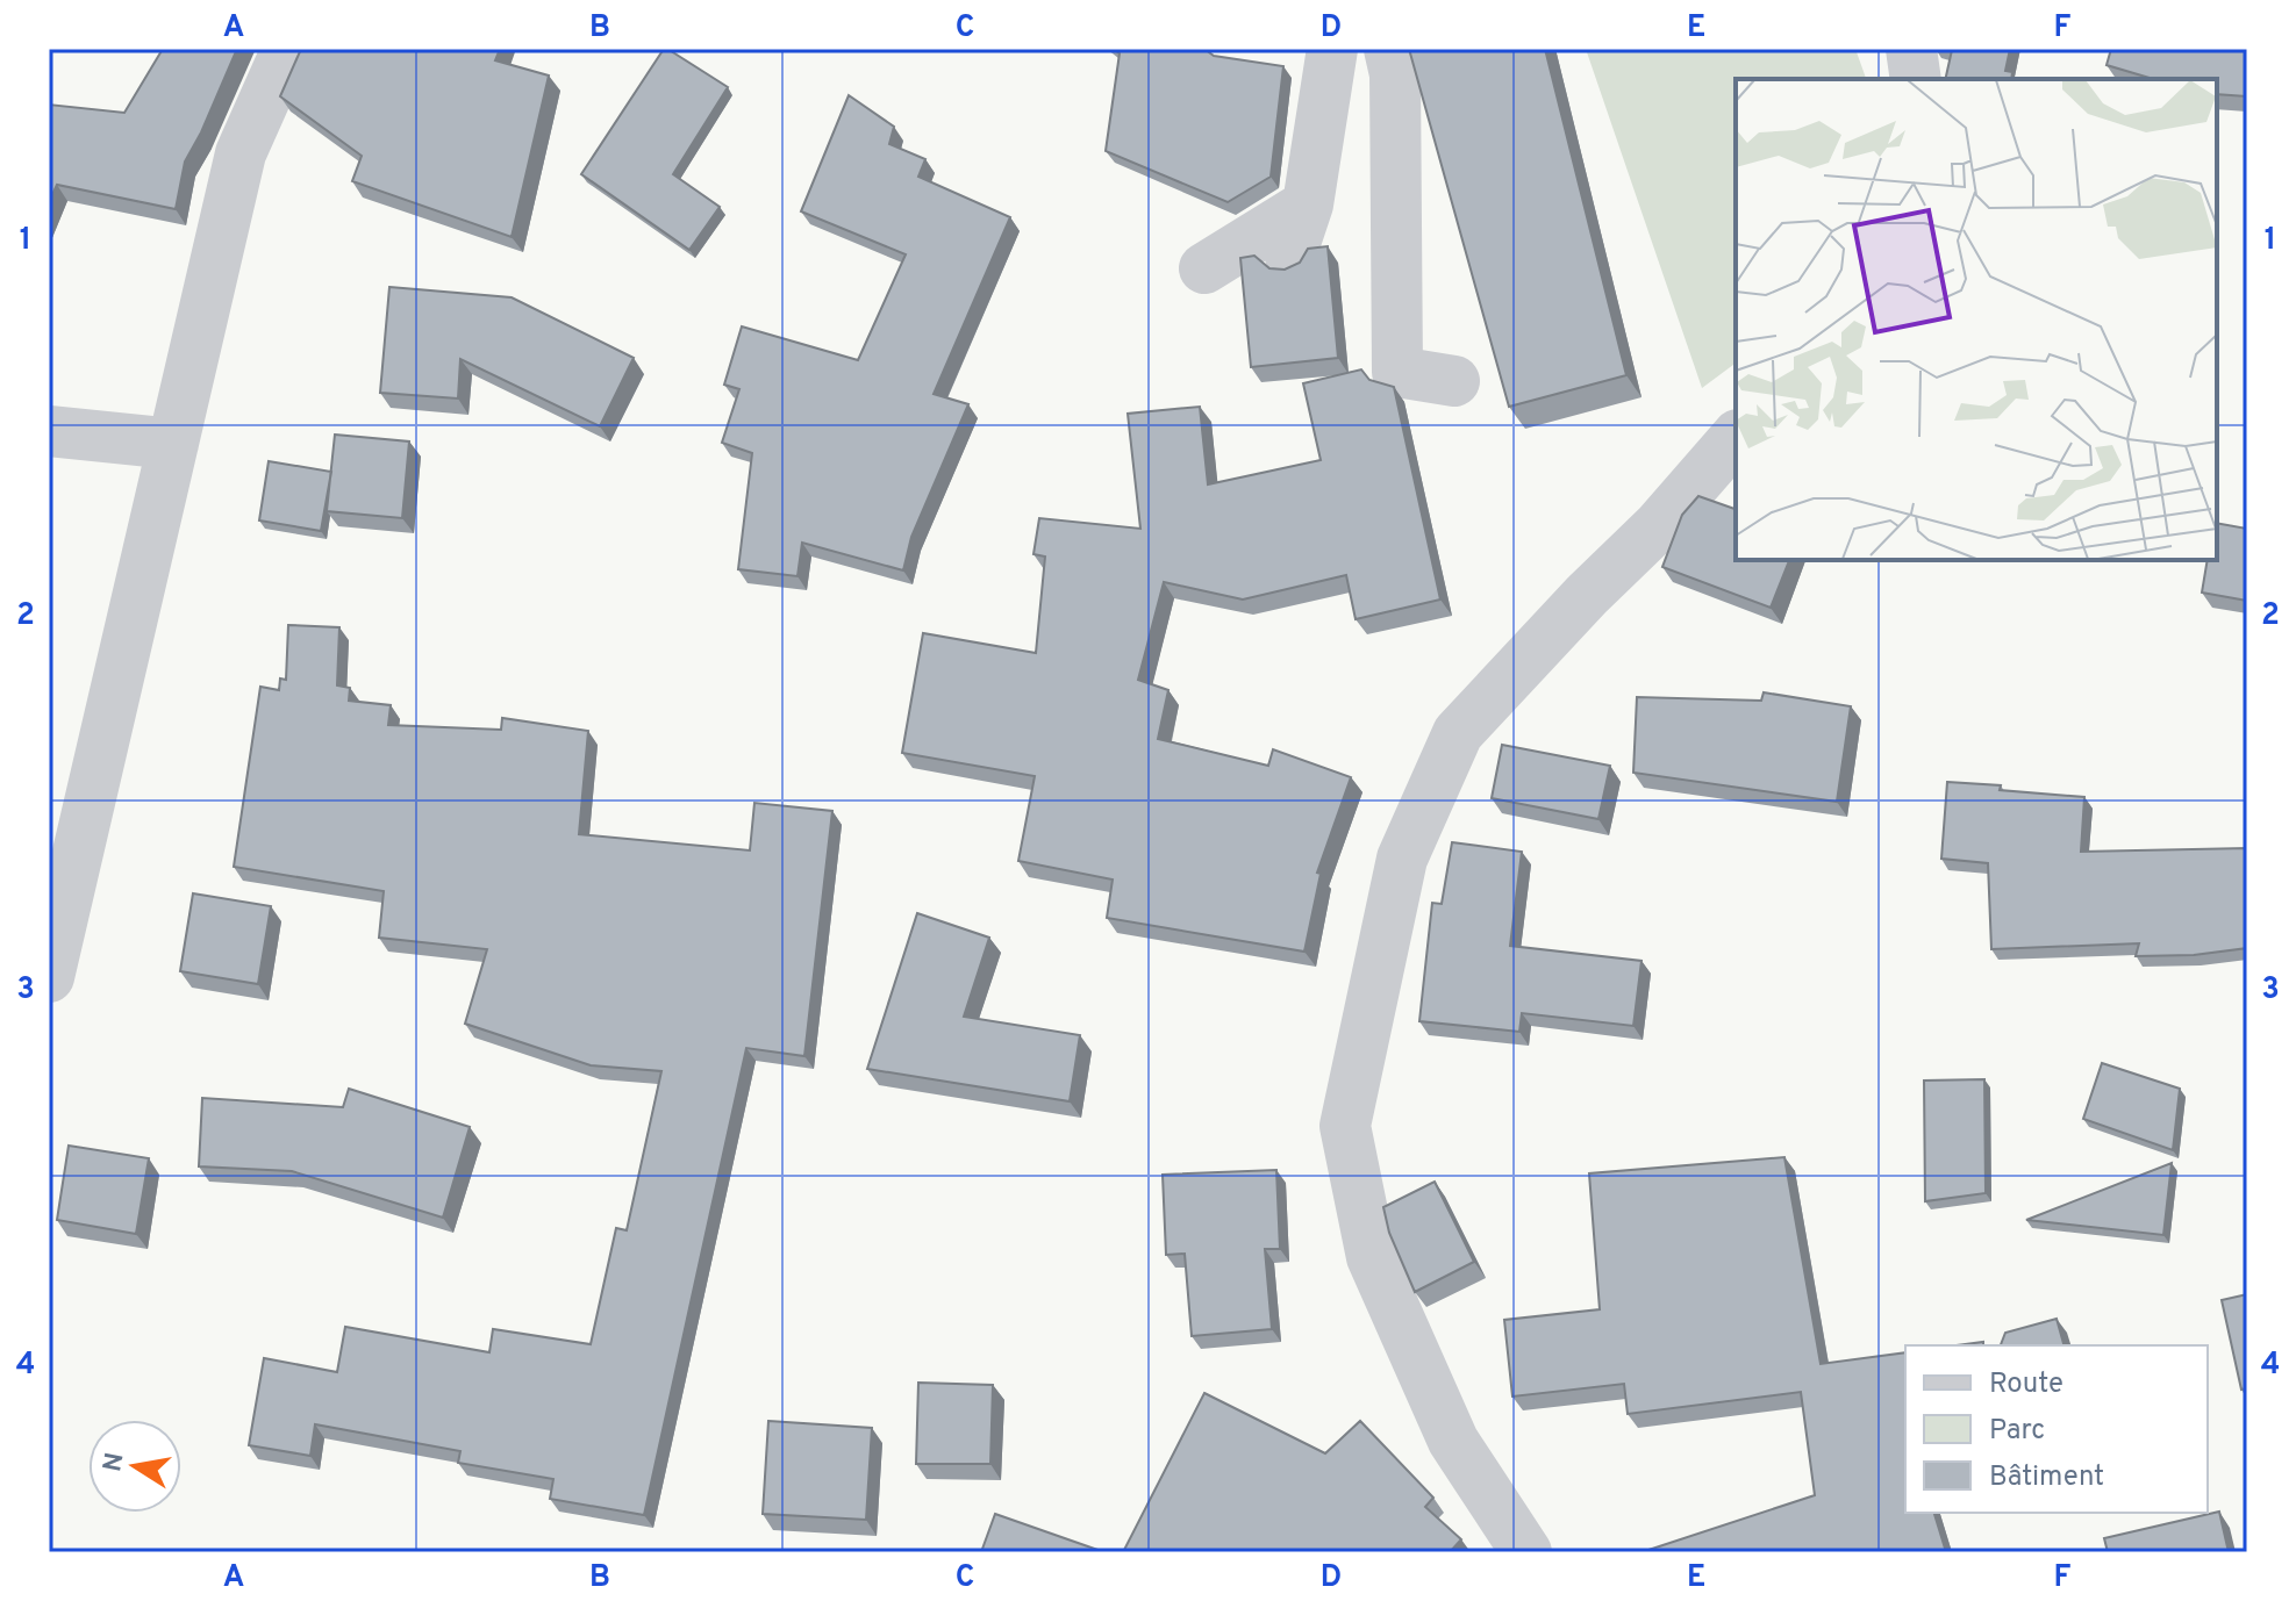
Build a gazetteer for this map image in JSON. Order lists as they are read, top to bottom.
{
  "legend": ["Route", "Parc", "Bâtiment"],
  "north": "left",
  "grid": {
    "columns": [
      "A",
      "B",
      "C",
      "D",
      "E",
      "F"
    ],
    "rows": [
      "1",
      "2",
      "3",
      "4"
    ]
  }
}
